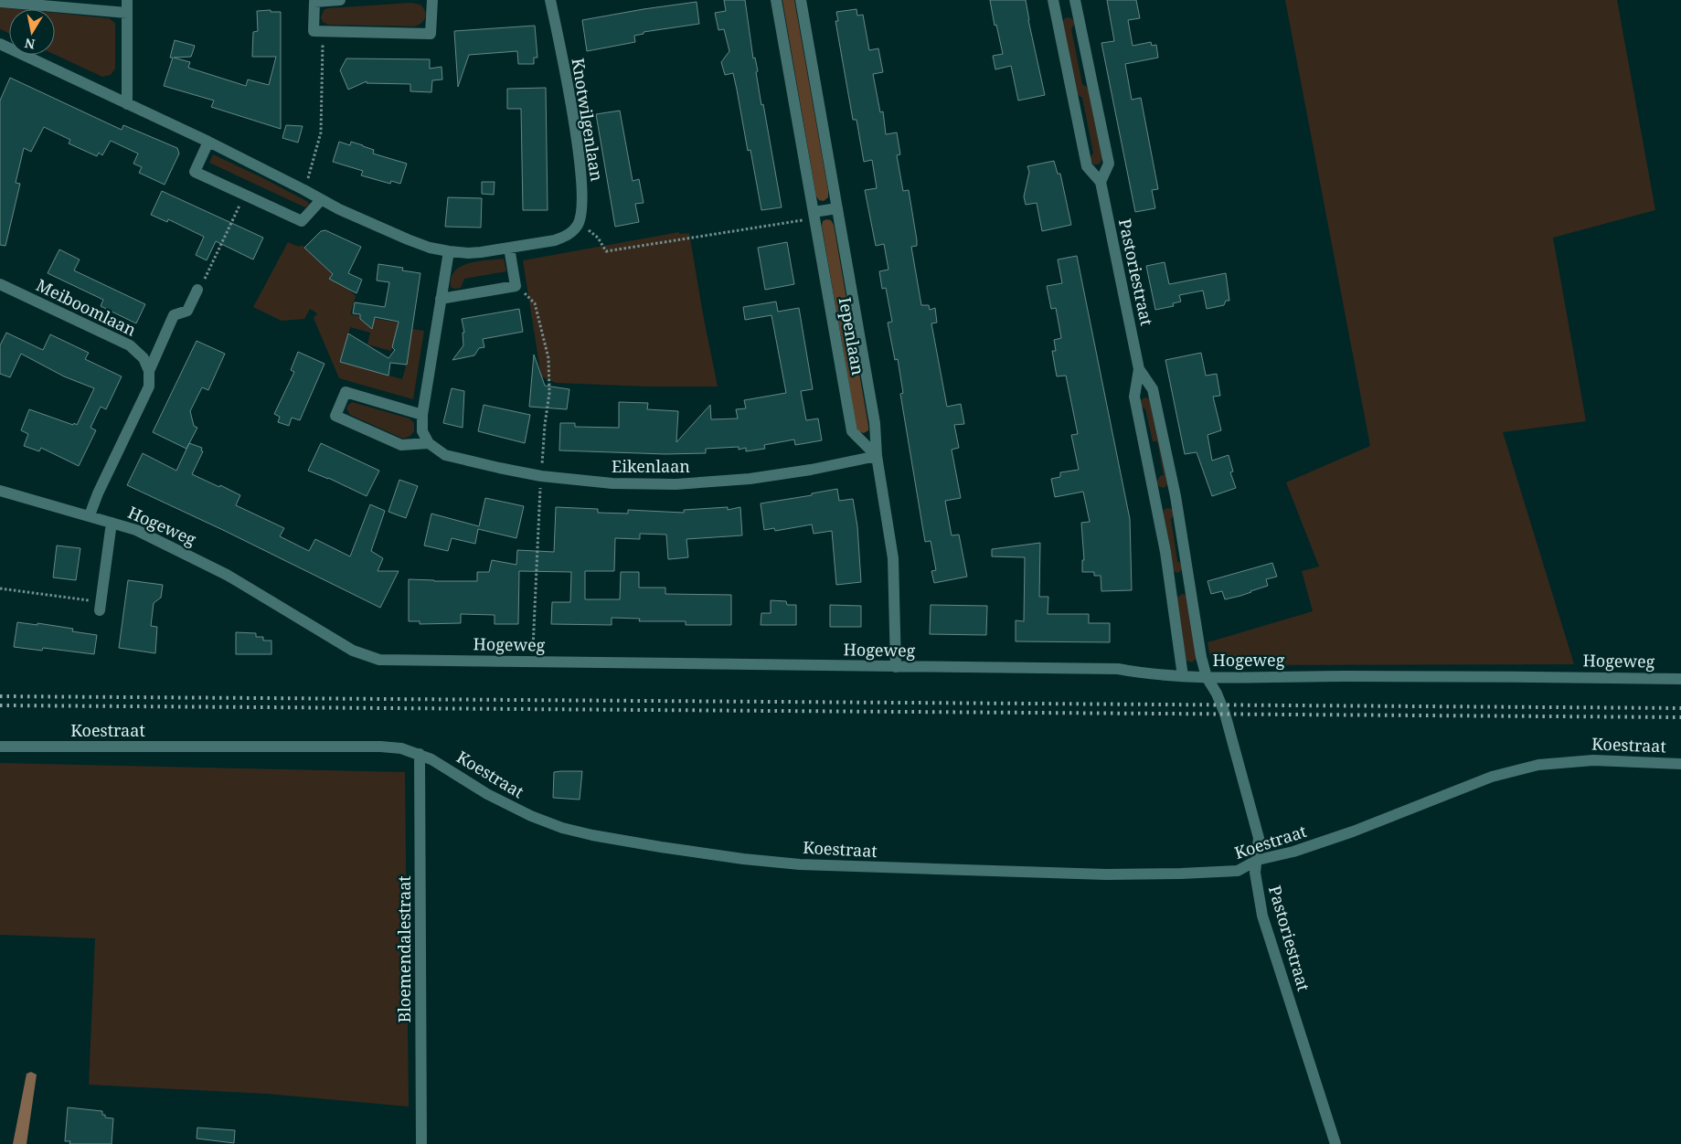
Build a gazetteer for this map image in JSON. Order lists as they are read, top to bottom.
{
  "streets": {
    "street": [
      "Knotwilgenlaan",
      "Pastoriestraat",
      "Meiboomlaan",
      "Iepenlaan",
      "Eikenlaan",
      "Hogeweg",
      "Koestraat",
      "Bloemendalestraat"
    ]
  },
  "crossings": [
    ["Pastoriestraat", "Hogeweg"],
    ["Pastoriestraat", "Koestraat"],
    ["Iepenlaan", "Eikenlaan"],
    ["Iepenlaan", "Hogeweg"],
    ["Koestraat", "Bloemendalestraat"]
  ],
  "north": "bottom"
}
